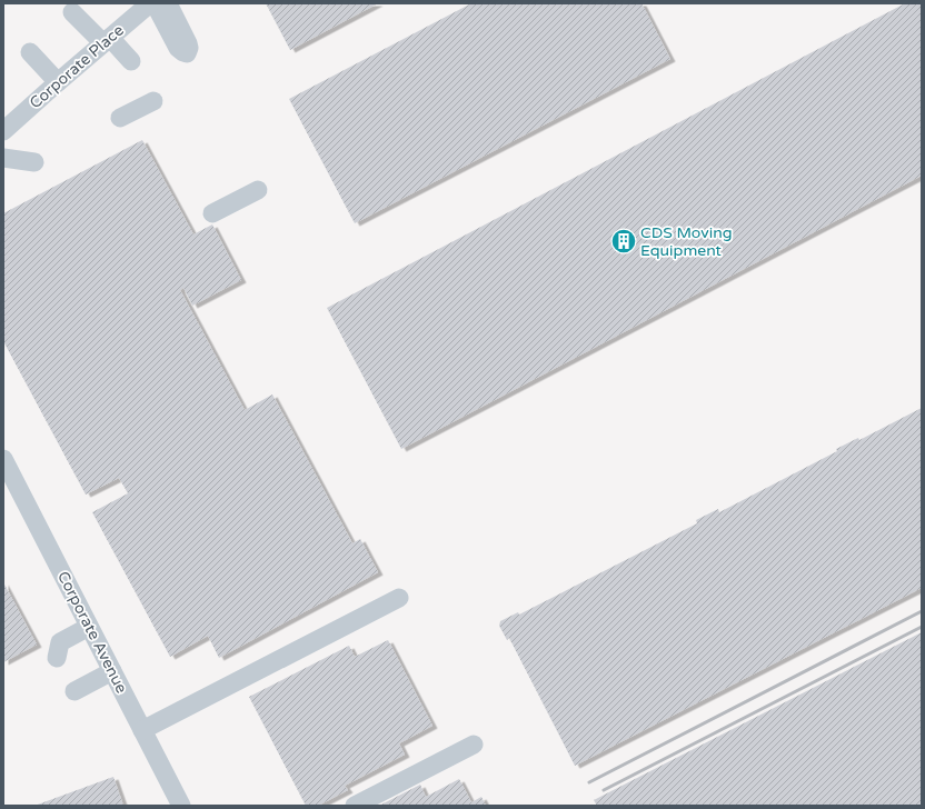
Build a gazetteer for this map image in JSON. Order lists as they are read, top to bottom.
{
  "streets": {
    "street": ["Corporate Place", "Corporate Avenue"]
  },
  "places": {
    "building": ["CDS Moving Equipment"]
  }
}
